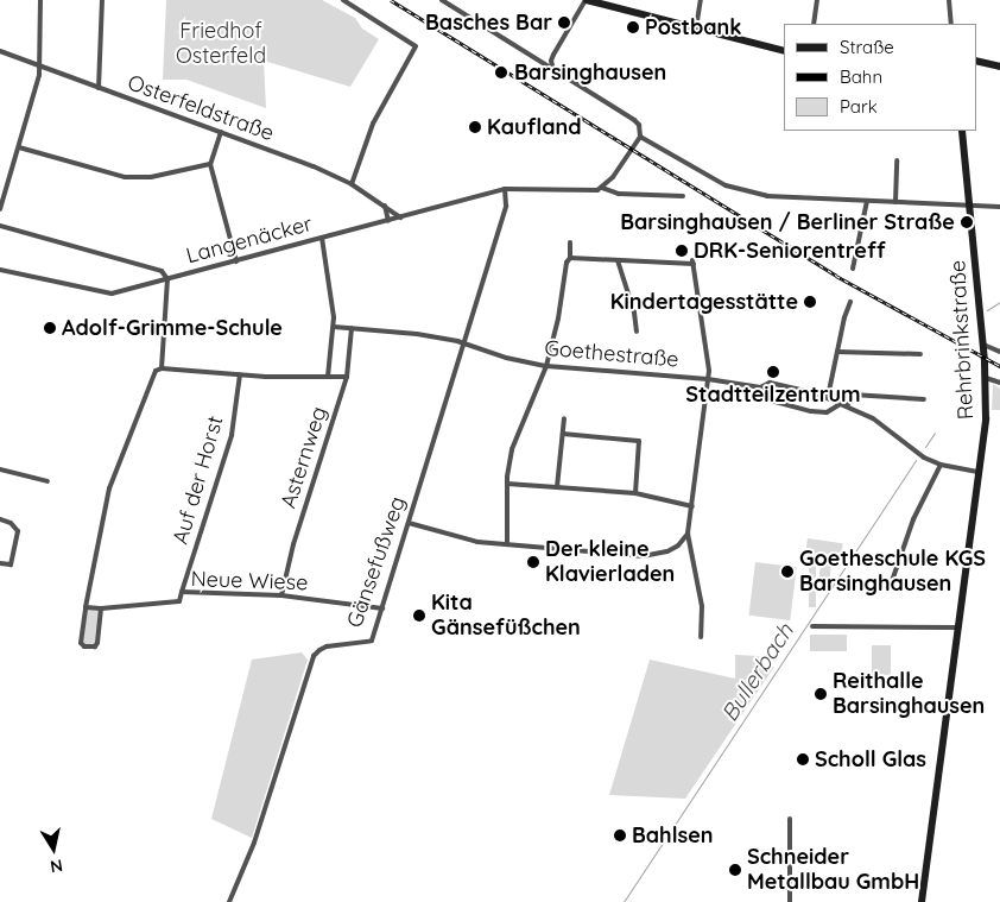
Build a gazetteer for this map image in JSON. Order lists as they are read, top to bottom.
{
  "streets": {
    "main road": ["Rehrbrinkstraße"],
    "street": [
      "Osterfeldstraße",
      "Langenäcker",
      "Goethestraße",
      "Asternweg",
      "Auf der Horst",
      "Gänsefußweg",
      "Neue Wiese"
    ]
  },
  "crossings": [
    ["Osterfeldstraße", "Langenäcker"],
    ["Langenäcker", "Gänsefußweg"],
    ["Rehrbrinkstraße", "Goethestraße"],
    ["Goethestraße", "Asternweg"],
    ["Goethestraße", "Gänsefußweg"],
    ["Asternweg", "Neue Wiese"],
    ["Auf der Horst", "Neue Wiese"],
    ["Gänsefußweg", "Neue Wiese"]
  ],
  "water": ["Bullerbach"],
  "parks": ["Friedhof Osterfeld"],
  "places": [
    "Basches Bar",
    "Postbank",
    "Barsinghausen",
    "Kaufland",
    "Barsinghausen / Berliner Straße",
    "DRK-Seniorentreff",
    "Kindertagesstätte",
    "Adolf-Grimme-Schule",
    "Stadtteilzentrum",
    "Der kleine Klavierladen",
    "Goetheschule KGS Barsinghausen",
    "Kita Gänsefüßchen",
    "Reithalle Barsinghausen",
    "Scholl Glas",
    "Bahlsen",
    "Schneider Metallbau GmbH"
  ],
  "legend": ["Straße", "Bahn", "Park"],
  "north": "bottom"
}
